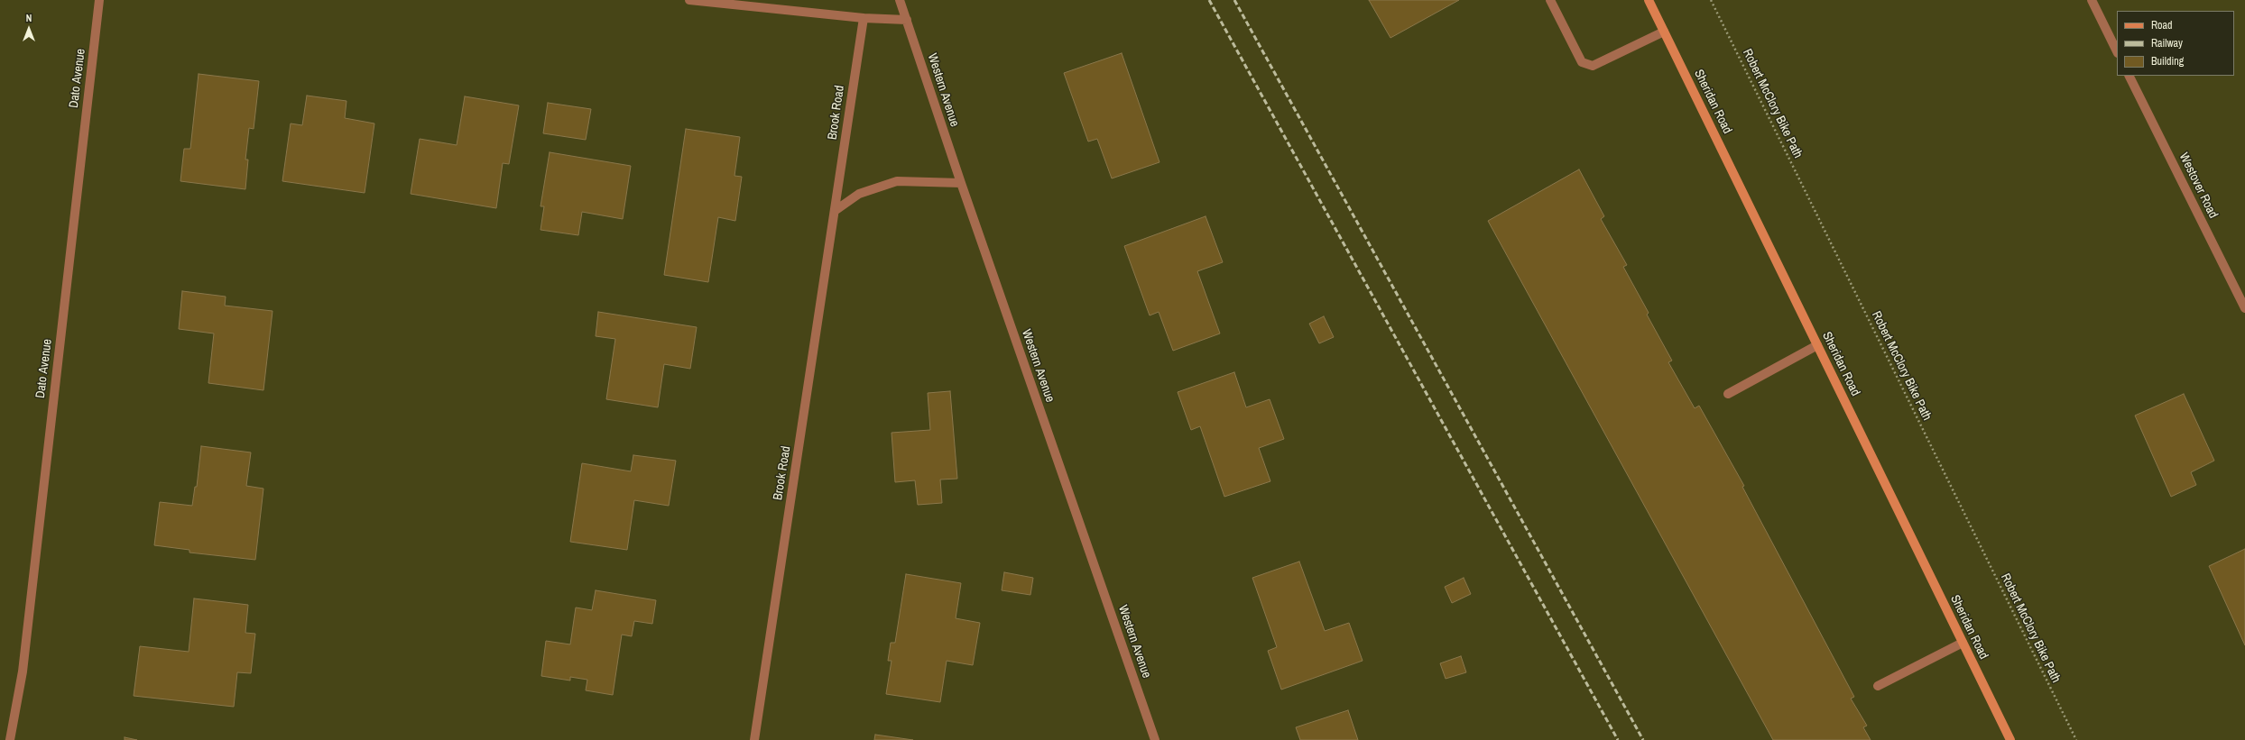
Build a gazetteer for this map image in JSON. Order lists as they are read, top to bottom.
{
  "streets": {
    "main road": ["Sheridan Road"],
    "street": [
      "Dato Avenue",
      "Western Avenue",
      "Brook Road",
      "Westover Road"
    ],
    "path": ["Robert McClory Bike Path"]
  },
  "legend": ["Road", "Railway", "Building"],
  "north": "top"
}
